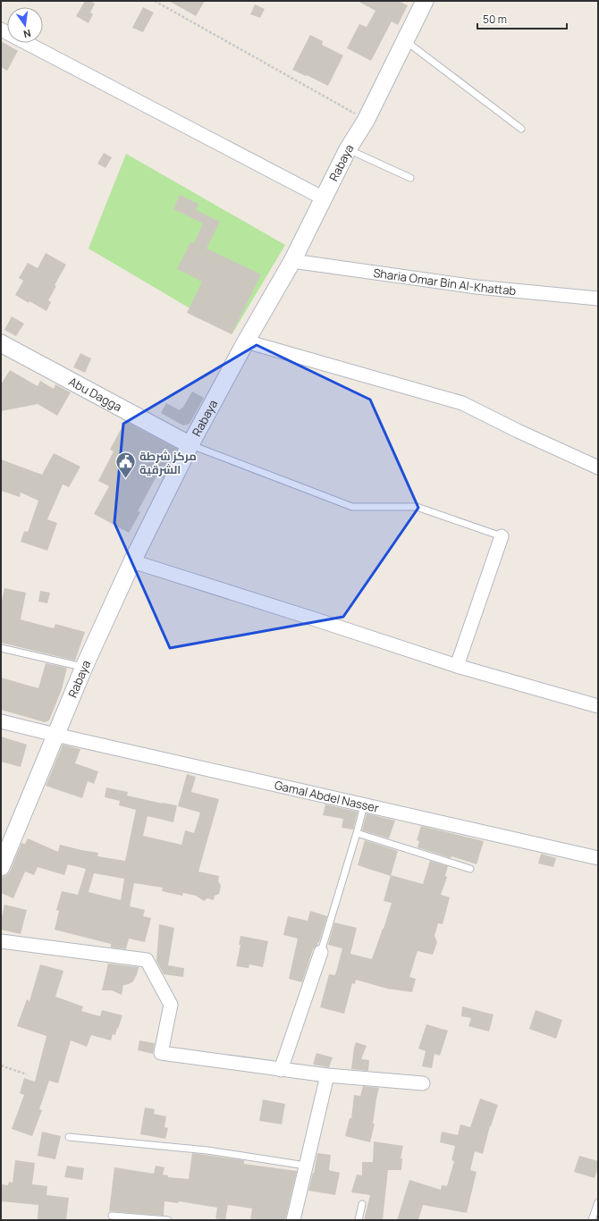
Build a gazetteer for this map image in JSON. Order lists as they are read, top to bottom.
{
  "streets": {
    "street": [
      "Rabaya",
      "Sharia Omar Bin Al-Khattab",
      "Abu Dagga",
      "Gamal Abdel Nasser"
    ]
  },
  "crossings": [
    ["Rabaya", "Sharia Omar Bin Al-Khattab"],
    ["Rabaya", "Abu Dagga"],
    ["Rabaya", "Gamal Abdel Nasser"]
  ],
  "places": {
    "public building": ["مركز شرطة الشرقية"]
  },
  "scale_bar": "50 m",
  "north": "bottom"
}
